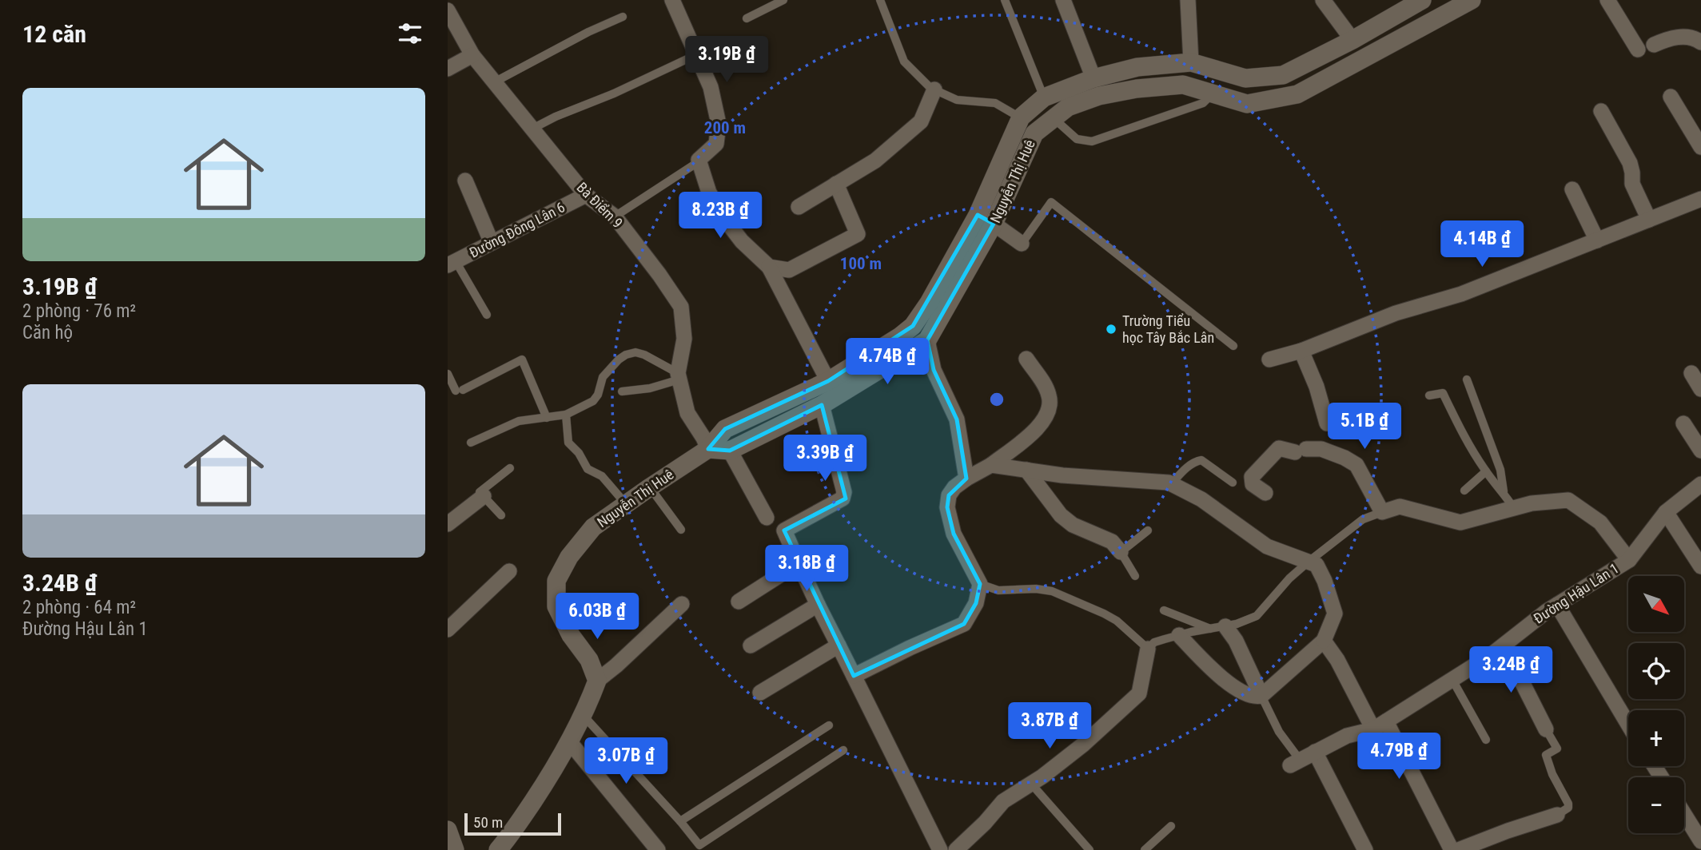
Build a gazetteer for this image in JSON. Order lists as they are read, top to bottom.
{
  "streets": {
    "street": [
      "Nguyễn Thị Huê",
      "Bà Điểm 9",
      "Đường Đông Lân 6",
      "Đường Hậu Lân 1"
    ]
  },
  "crossings": [
    ["Nguyễn Thị Huê", "Bà Điểm 9"],
    ["Bà Điểm 9", "Đường Đông Lân 6"]
  ],
  "places": ["Trường Tiểu học Tây Bắc Lân"],
  "scale_bar": "50 m",
  "north": "bottom right",
  "page": {
    "heading": "12 căn",
    "price": [
      "3.19B ₫",
      "8.23B ₫",
      "4.14B ₫",
      "4.74B ₫",
      "5.1B ₫",
      "3.39B ₫",
      "3.18B ₫",
      "6.03B ₫",
      "3.24B ₫",
      "3.87B ₫",
      "4.79B ₫",
      "3.07B ₫"
    ],
    "list": [
      {
        "name": "3.19B ₫",
        "note": "2 phòng · 76 m² · Căn hộ"
      },
      {
        "name": "3.24B ₫",
        "note": "2 phòng · 64 m² · Đường Hậu Lân 1"
      }
    ],
    "map_buttons": ["+", "−"],
    "scale": "50 m"
  },
  "rings": ["200 m", "100 m"]
}
